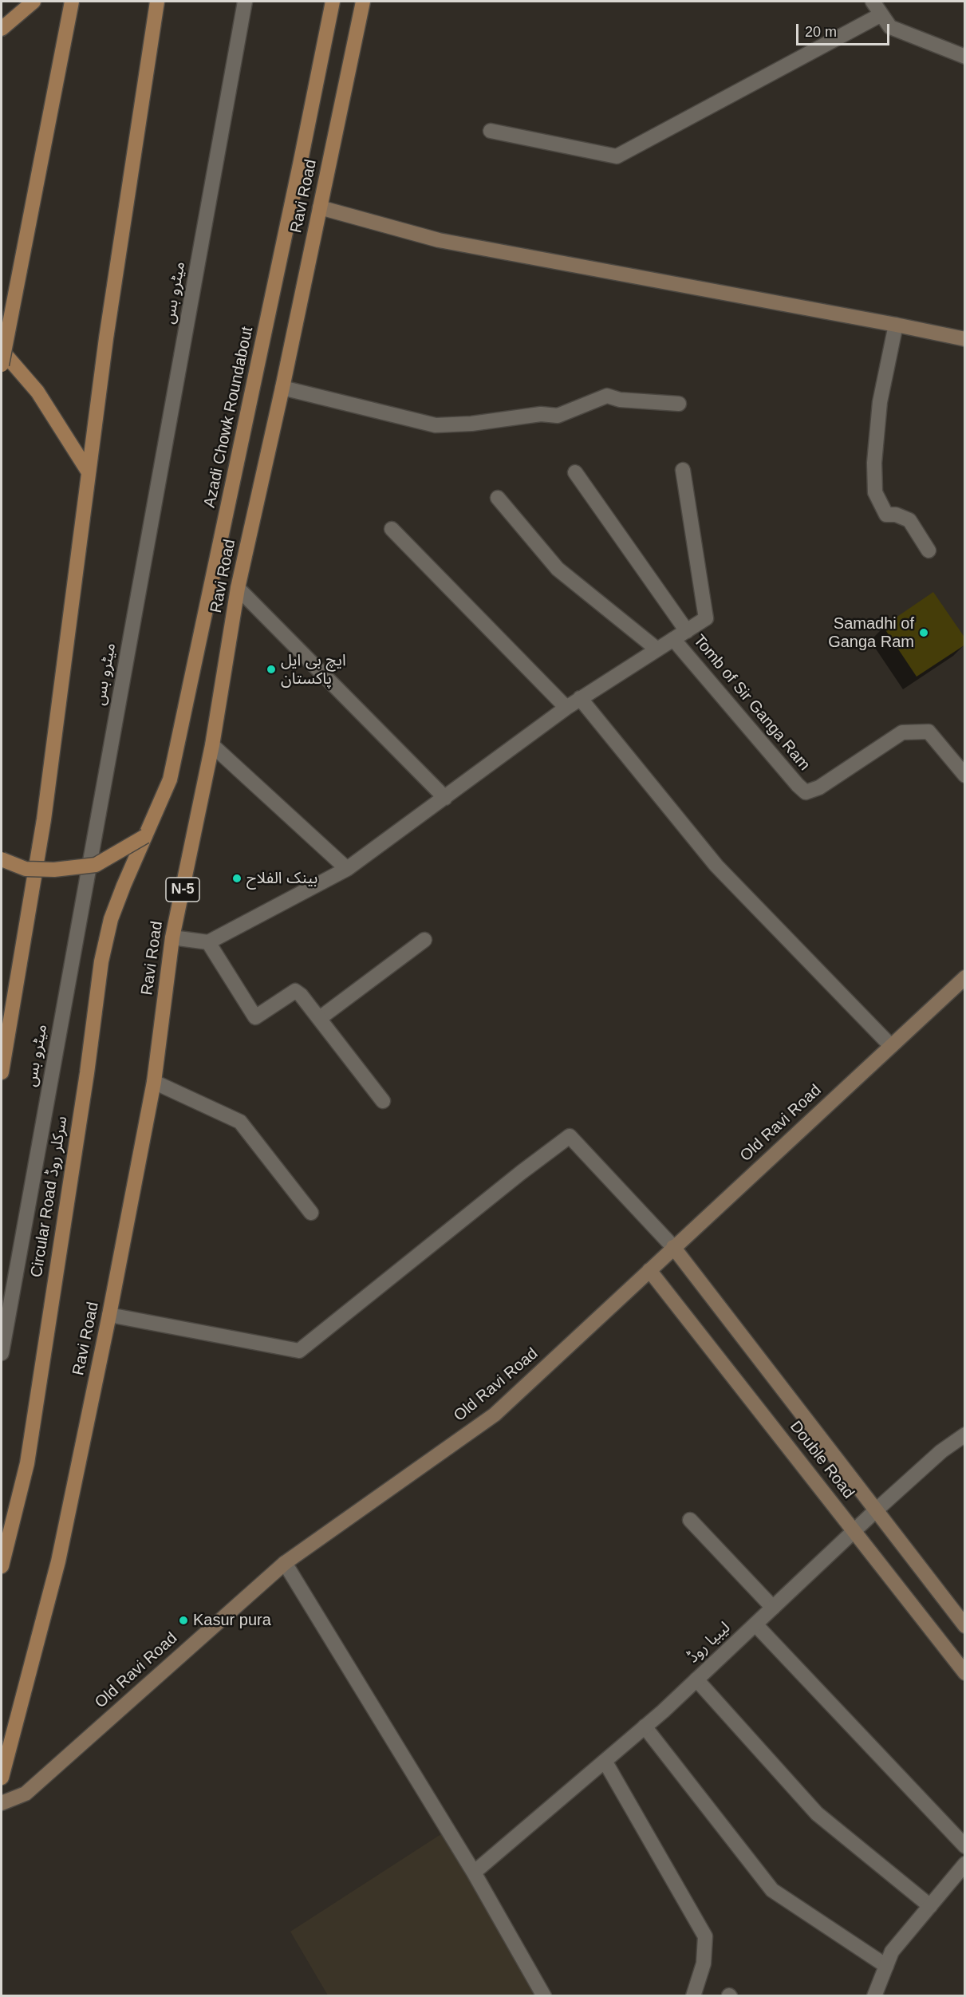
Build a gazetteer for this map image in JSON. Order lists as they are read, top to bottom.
{
  "streets": {
    "main road": [
      "Ravi Road",
      "Azadi Chowk Roundabout",
      "N-5",
      "Circular Road سرکلر روڈ"
    ],
    "street": [
      "میٹرو بس",
      "Tomb of Sir Ganga Ram",
      "Old Ravi Road",
      "Double Road",
      "لیبیا روڈ"
    ]
  },
  "crossings": [
    ["Azadi Chowk Roundabout", "Circular Road سرکلر روڈ"],
    ["Old Ravi Road", "Double Road"],
    ["Double Road", "لیبیا روڈ"]
  ],
  "places": [
    "Samadhi of Ganga Ram",
    "ایچ بی ایل پاکستان",
    "بینک الفلاح",
    "Kasur pura"
  ],
  "scale_bar": "20 m"
}
